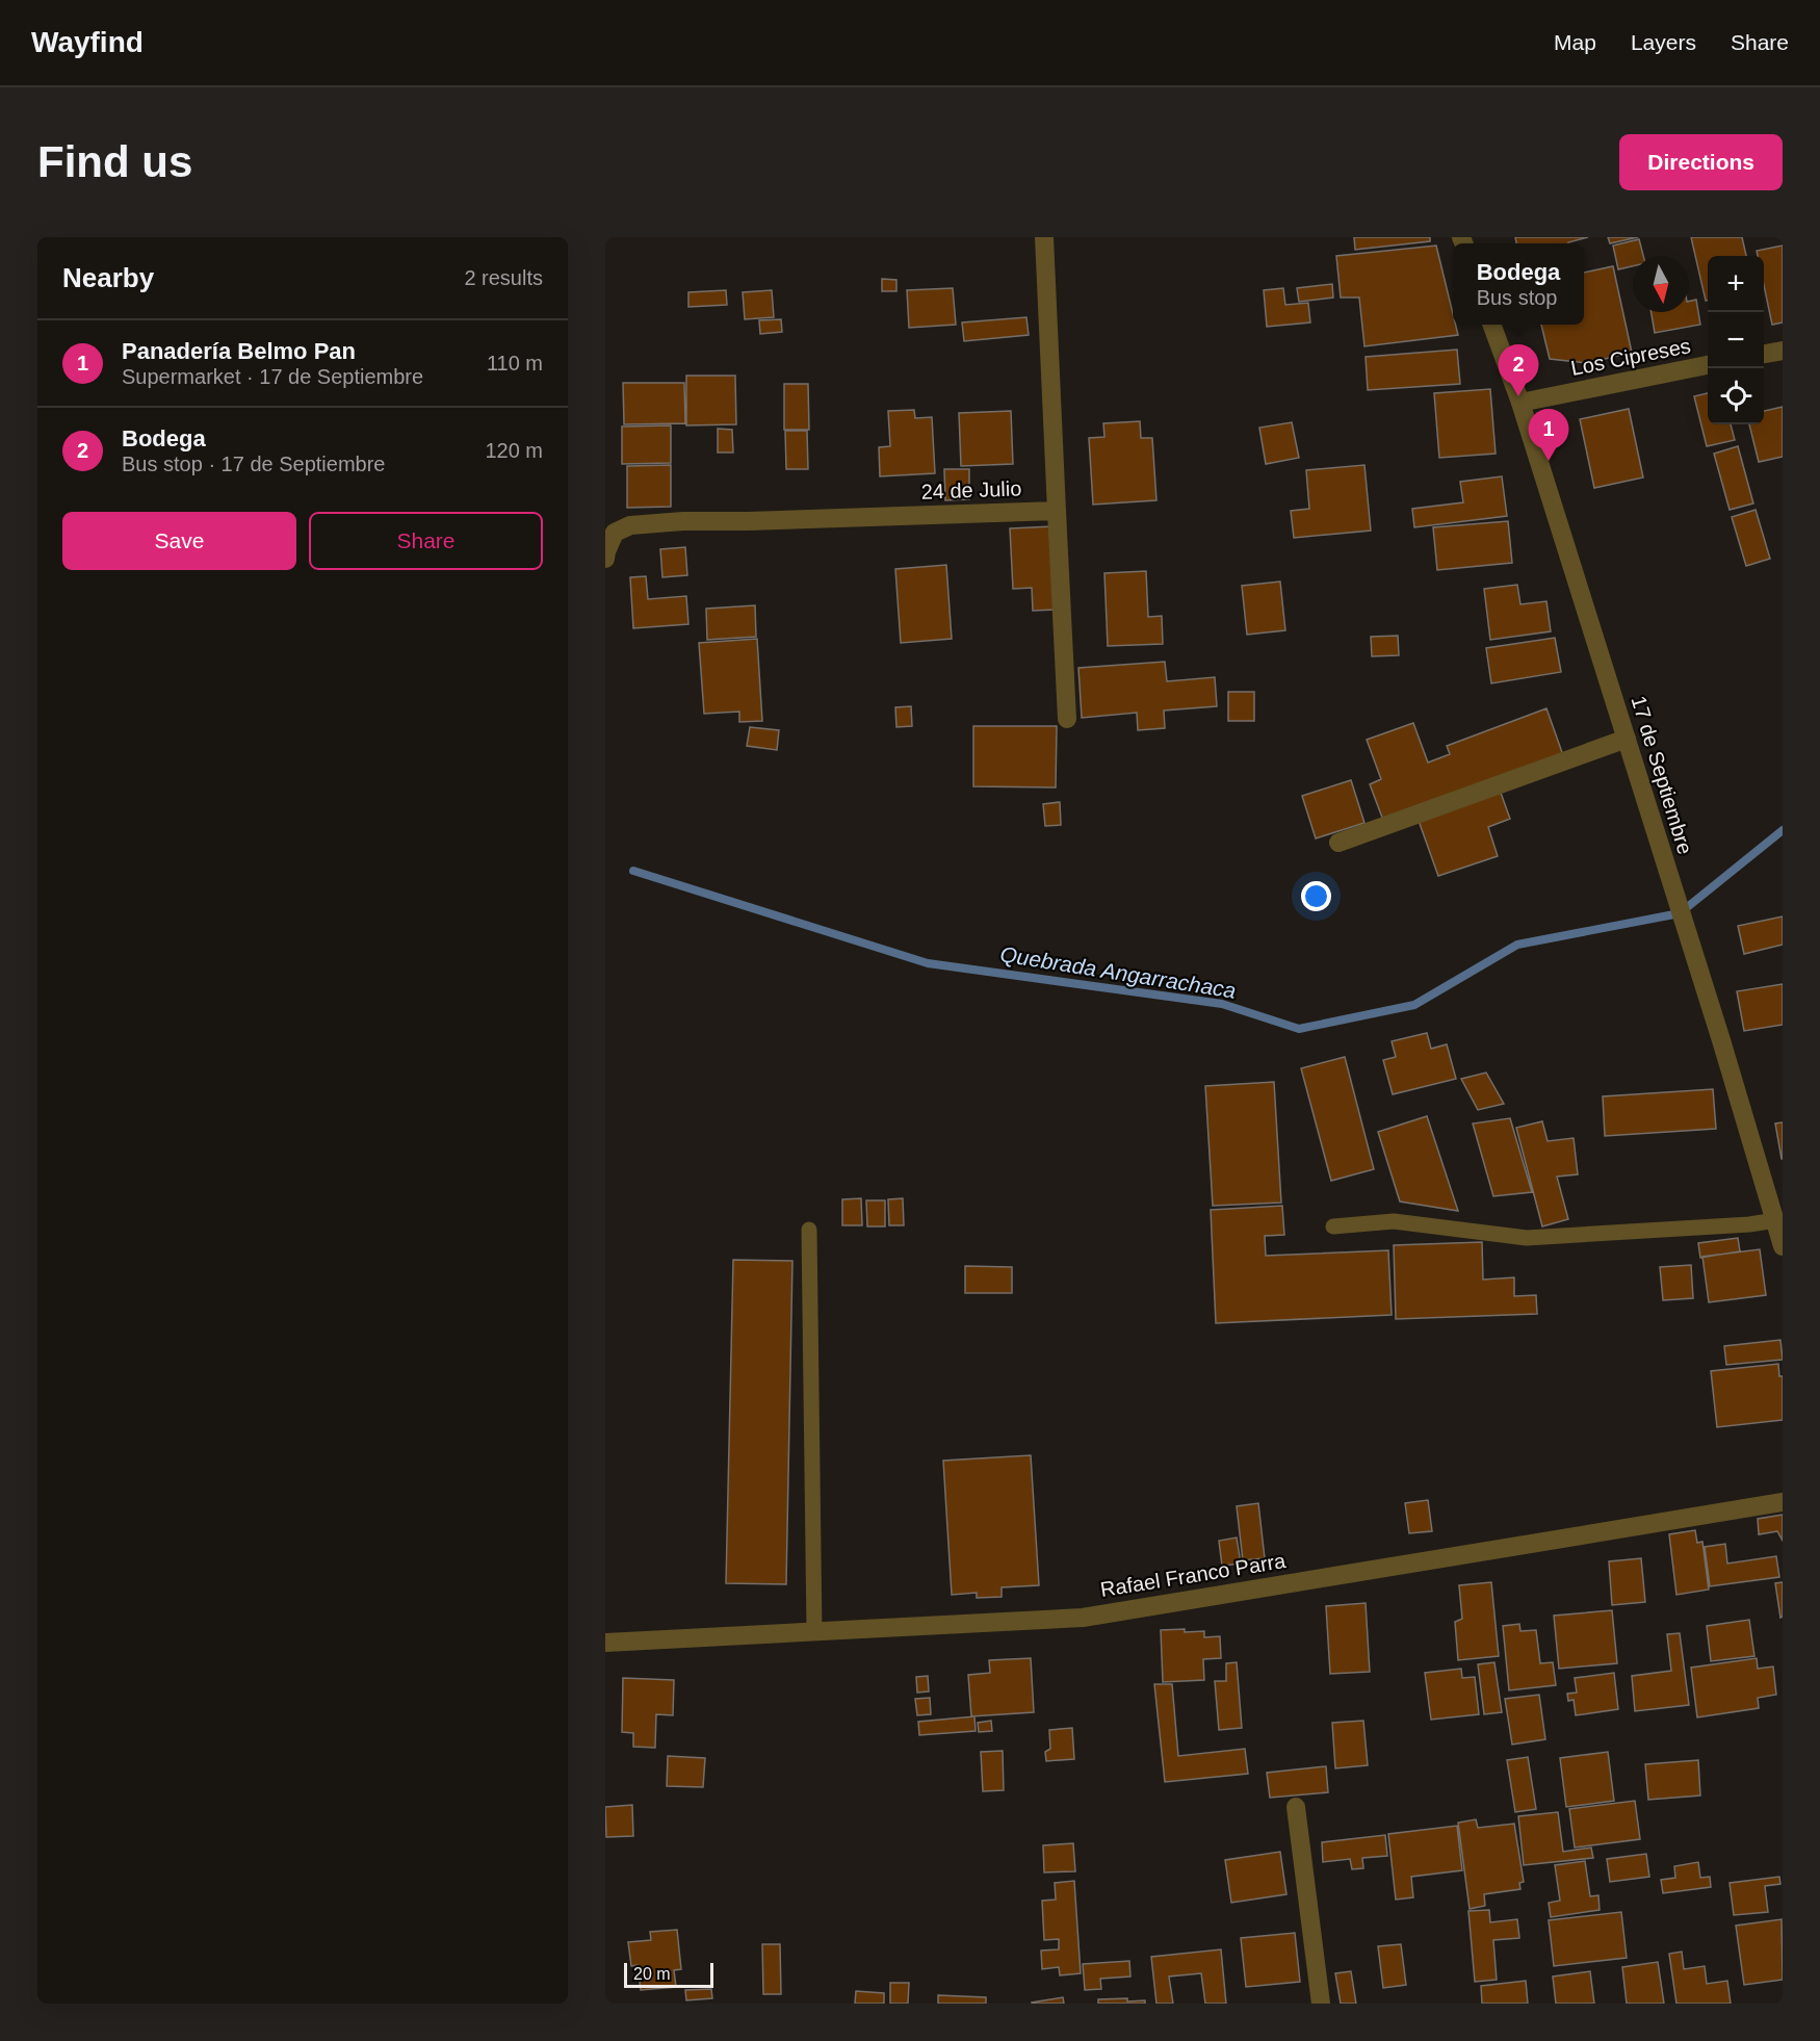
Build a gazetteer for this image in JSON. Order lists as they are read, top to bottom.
{
  "streets": {
    "street": [
      "Los Cipreses",
      "24 de Julio",
      "17 de Septiembre",
      "Rafael Franco Parra"
    ]
  },
  "crossings": [
    ["Los Cipreses", "17 de Septiembre"]
  ],
  "water": ["Quebrada Angarrachaca"],
  "scale_bar": "20 m",
  "north": "bottom",
  "page": {
    "header": "Wayfind",
    "nav": ["Map", "Layers", "Share"],
    "buttons": [
      "Directions",
      ["Save", "Share"]
    ],
    "title": "Find us",
    "heading": ["Nearby", "2 results"],
    "popup": ["Bodega", "Bus stop"],
    "map_buttons": ["+", "−"],
    "list": [
      {
        "mark": "1",
        "name": "Panadería Belmo Pan",
        "note": "Supermarket · 17 de Septiembre",
        "value": "110 m"
      },
      {
        "mark": "2",
        "name": "Bodega",
        "note": "Bus stop · 17 de Septiembre",
        "value": "120 m"
      }
    ],
    "pins": ["2", "1"],
    "scale": "20 m"
  }
}
